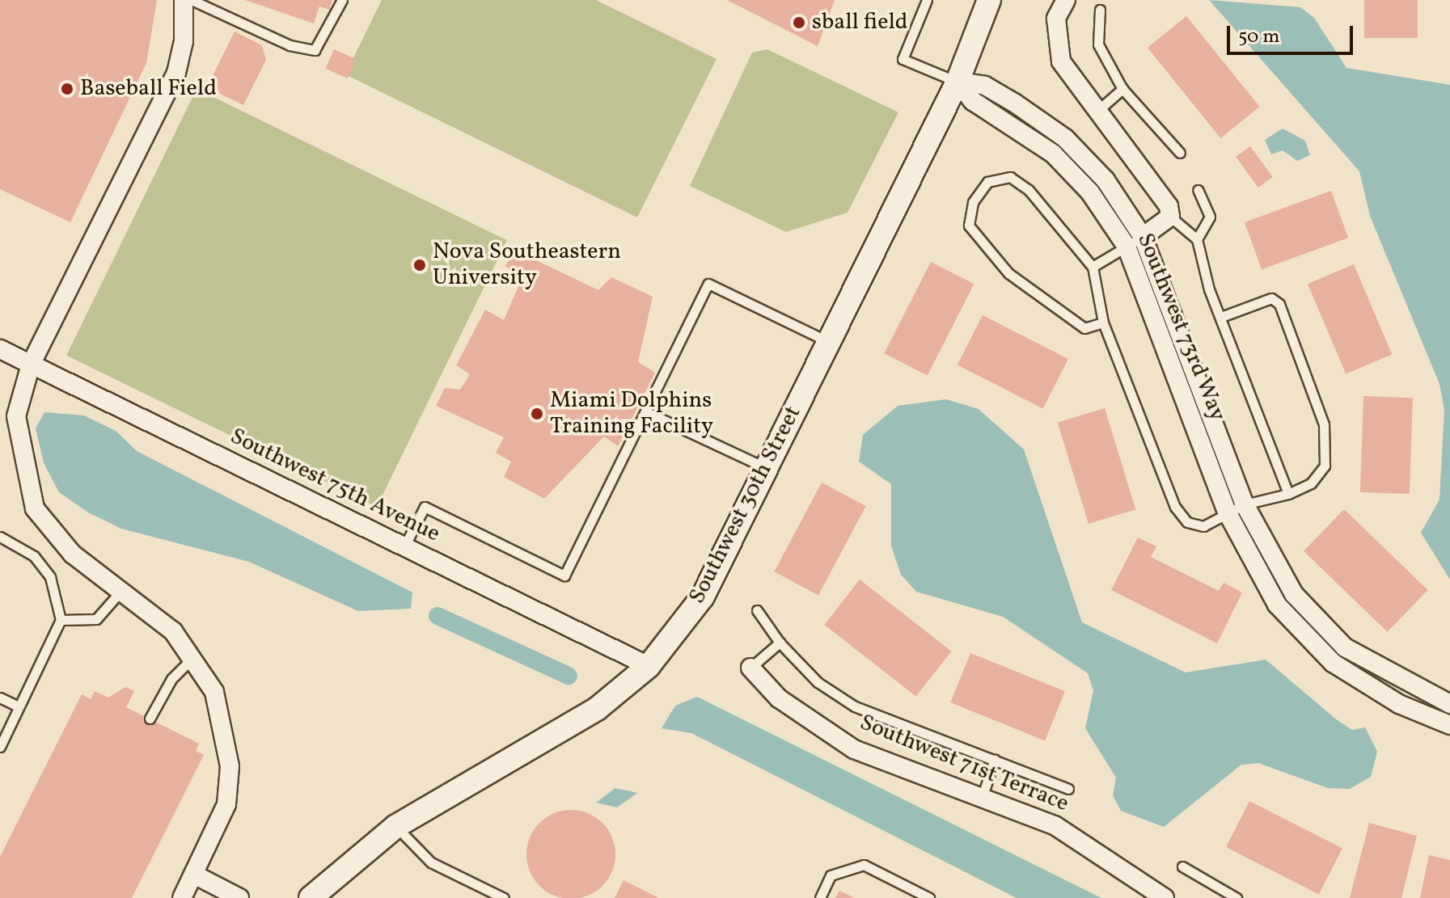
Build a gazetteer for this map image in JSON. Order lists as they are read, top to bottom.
{
  "streets": {
    "street": [
      "Southwest 73rd Way",
      "Southwest 75th Avenue",
      "Southwest 30th Street",
      "Southwest 71st Terrace"
    ]
  },
  "crossings": [
    ["Southwest 73rd Way", "Southwest 30th Street"],
    ["Southwest 75th Avenue", "Southwest 30th Street"]
  ],
  "places": [
    "sball field",
    "Baseball Field",
    "Nova Southeastern University",
    "Miami Dolphins Training Facility"
  ],
  "scale_bar": "50 m"
}
